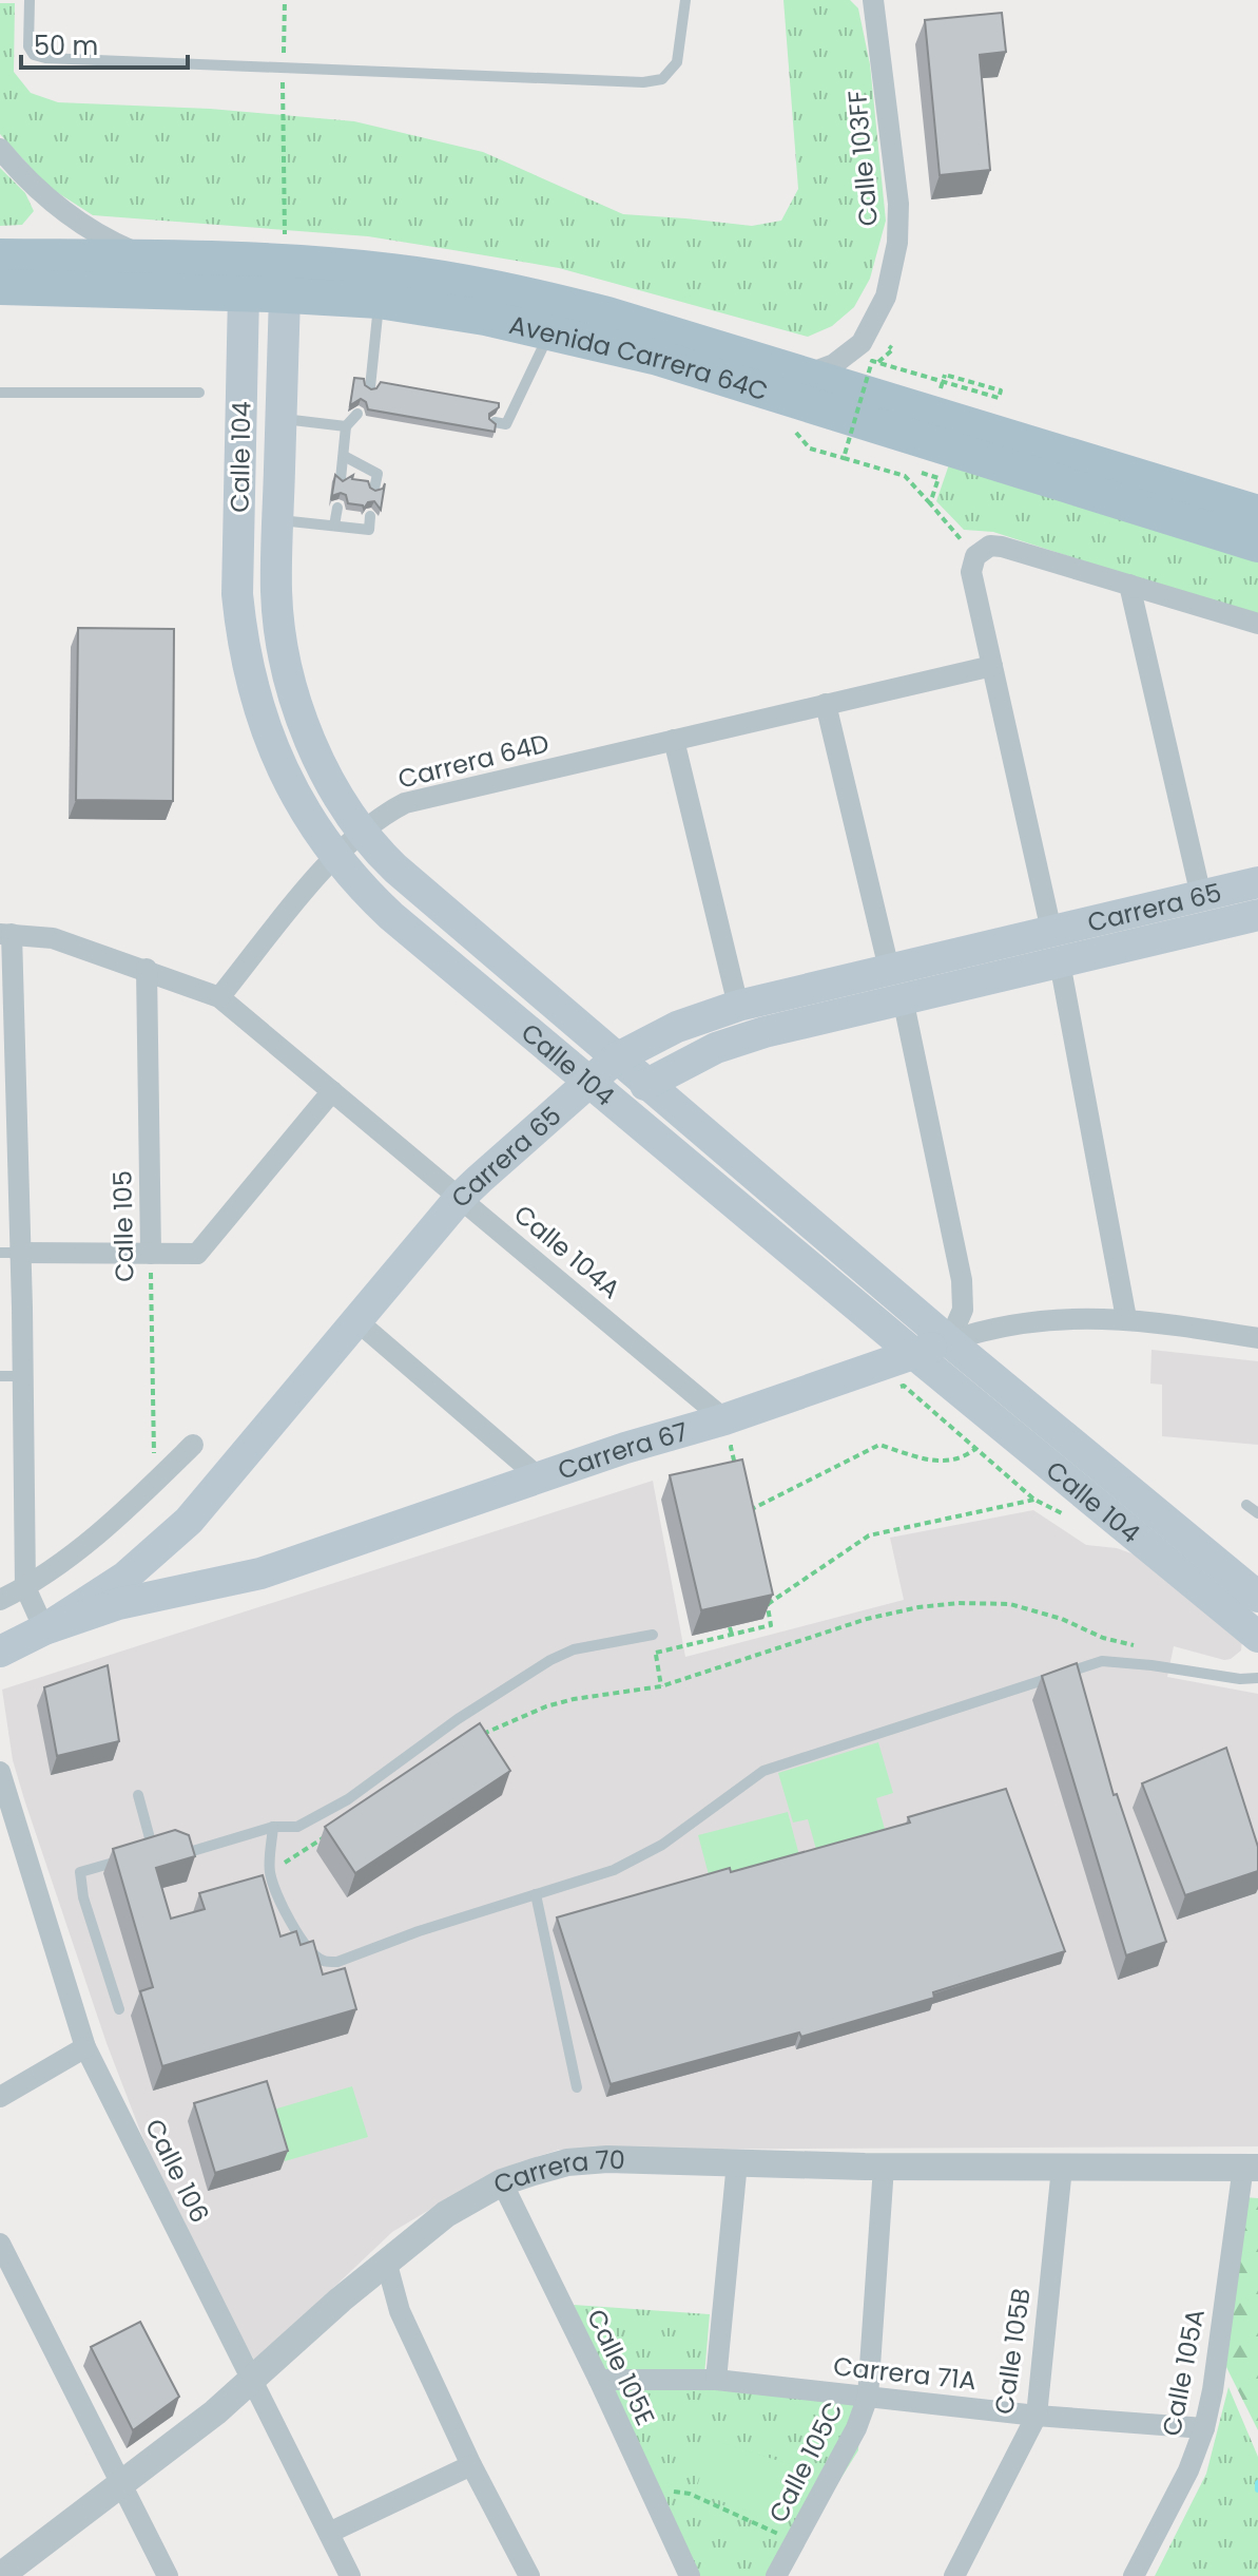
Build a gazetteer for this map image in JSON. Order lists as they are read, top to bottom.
{
  "streets": {
    "main road": [
      "Avenida Carrera 64C",
      "Calle 104",
      "Carrera 65",
      "Carrera 67"
    ],
    "street": [
      "Calle 103FF",
      "Carrera 64D",
      "Calle 105",
      "Calle 104A",
      "Calle 106",
      "Carrera 70",
      "Calle 105B",
      "Calle 105E",
      "Calle 105A",
      "Carrera 71A",
      "Calle 105C"
    ]
  },
  "crossings": [
    ["Calle 103FF", "Avenida Carrera 64C"],
    ["Avenida Carrera 64C", "Calle 104"],
    ["Calle 104", "Carrera 64D"],
    ["Calle 104", "Carrera 65"],
    ["Calle 104", "Carrera 67"],
    ["Carrera 64D", "Calle 104A"],
    ["Carrera 65", "Calle 104A"],
    ["Carrera 65", "Carrera 67"],
    ["Calle 104A", "Carrera 67"],
    ["Calle 106", "Carrera 70"],
    ["Carrera 70", "Calle 105B"],
    ["Carrera 70", "Calle 105E"],
    ["Carrera 70", "Calle 105A"],
    ["Carrera 70", "Calle 105C"],
    ["Calle 105B", "Carrera 71A"],
    ["Calle 105E", "Carrera 71A"],
    ["Calle 105A", "Carrera 71A"],
    ["Carrera 71A", "Calle 105C"]
  ],
  "scale_bar": "50 m"
}
